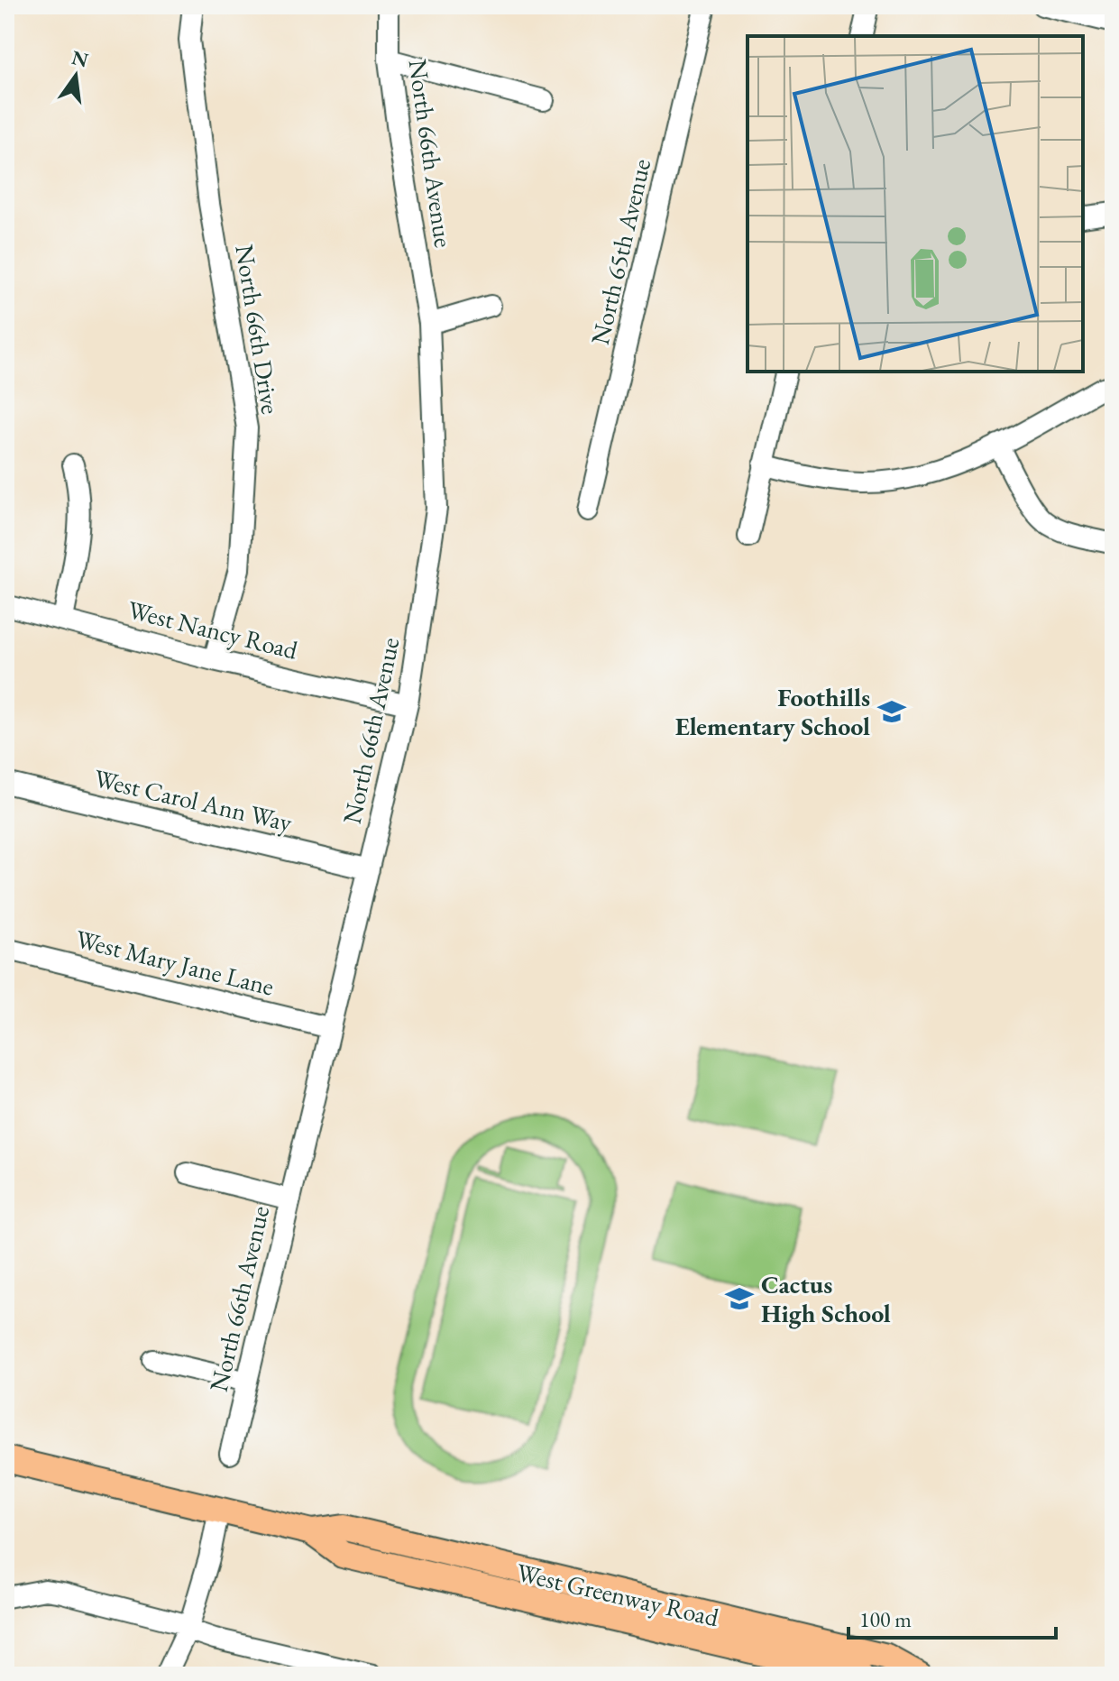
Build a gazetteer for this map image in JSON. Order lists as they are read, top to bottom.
{
  "streets": {
    "main road": ["West Greenway Road"],
    "street": [
      "North 66th Avenue",
      "North 65th Avenue",
      "North 66th Drive",
      "West Nancy Road",
      "West Carol Ann Way",
      "West Mary Jane Lane"
    ]
  },
  "crossings": [
    ["North 66th Avenue", "West Nancy Road"],
    ["North 66th Avenue", "West Carol Ann Way"],
    ["North 66th Avenue", "West Mary Jane Lane"],
    ["North 66th Drive", "West Nancy Road"]
  ],
  "places": {
    "school or university": ["Foothills Elementary School", "Cactus High School"]
  },
  "scale_bar": "100 m",
  "north": "top"
}
